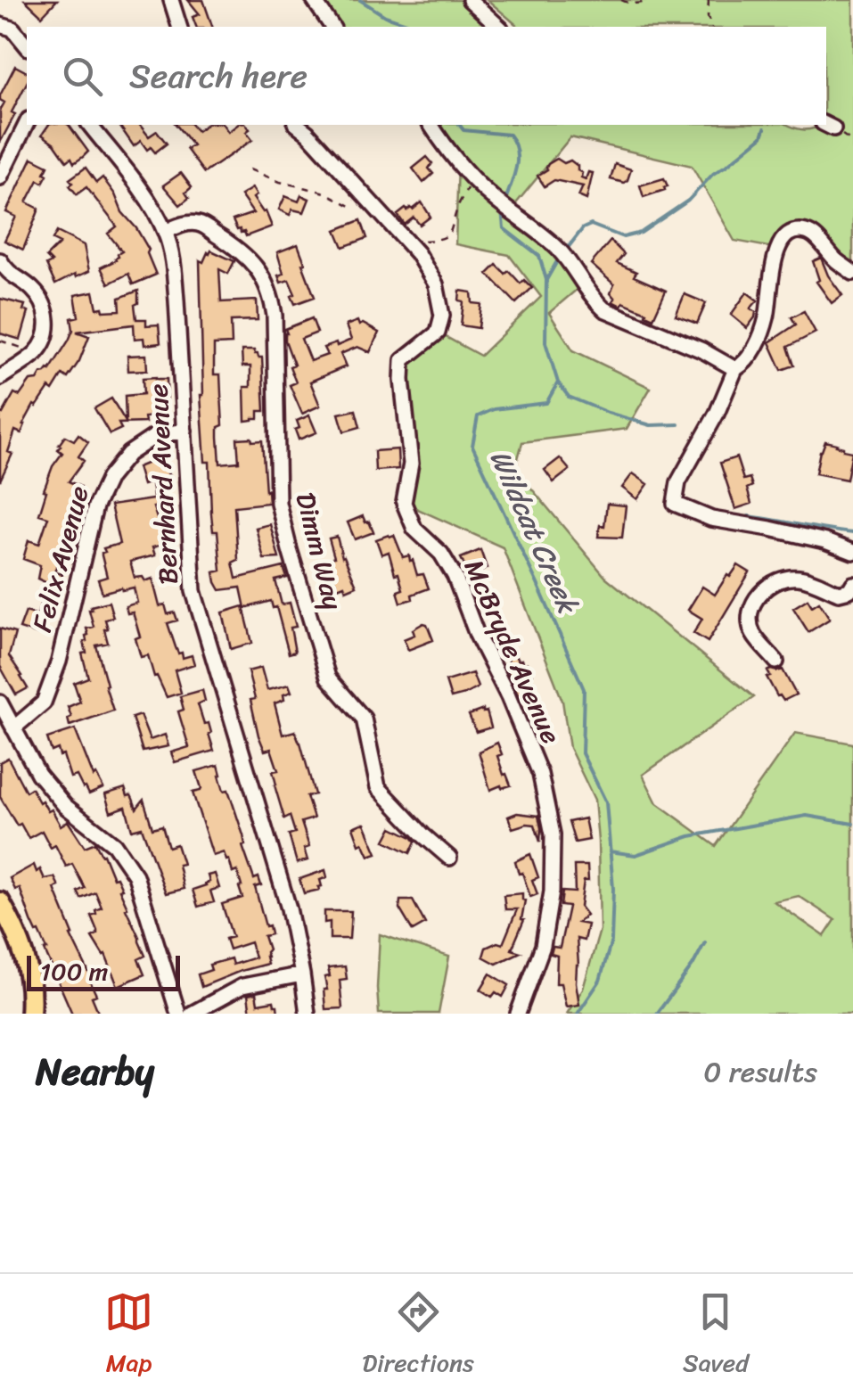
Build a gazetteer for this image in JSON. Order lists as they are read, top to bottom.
{
  "streets": {
    "street": [
      "Bernhard Avenue",
      "Dimm Way",
      "Felix Avenue",
      "McBryde Avenue"
    ]
  },
  "crossings": [
    ["Bernhard Avenue", "Dimm Way"],
    ["Bernhard Avenue", "Felix Avenue"]
  ],
  "water": ["Wildcat Creek"],
  "scale_bar": "100 m",
  "page": {
    "search": "Search here",
    "scale": "100 m",
    "heading": ["Nearby", "0 results"],
    "nav": ["Map", "Directions", "Saved"]
  }
}
